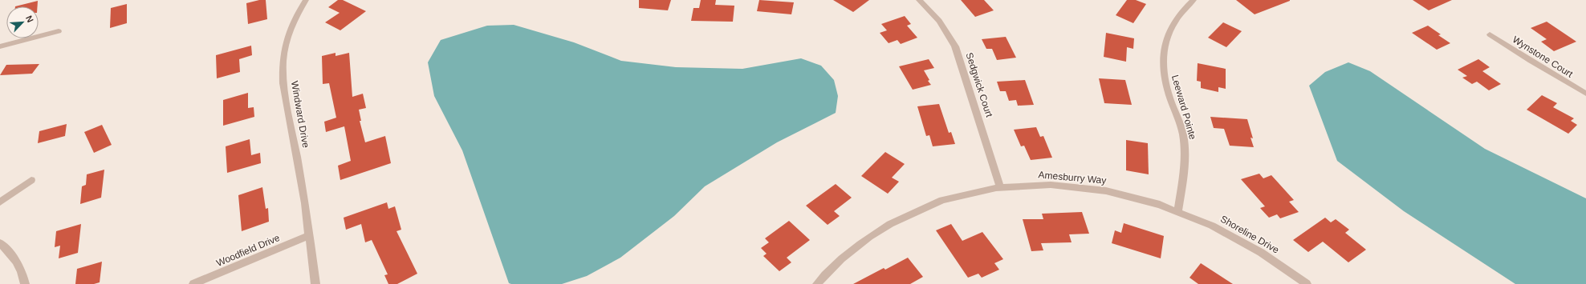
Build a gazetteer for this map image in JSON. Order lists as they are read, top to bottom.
{
  "streets": {
    "street": [
      "Wynstone Court",
      "Sedgwick Court",
      "Leeward Pointe",
      "Windward Drive",
      "Amesburry Way",
      "Shoreline Drive",
      "Woodfield Drive"
    ]
  },
  "crossings": [
    ["Sedgwick Court", "Amesburry Way"],
    ["Leeward Pointe", "Amesburry Way"],
    ["Leeward Pointe", "Shoreline Drive"],
    ["Windward Drive", "Woodfield Drive"],
    ["Amesburry Way", "Shoreline Drive"]
  ],
  "north": "top right"
}
